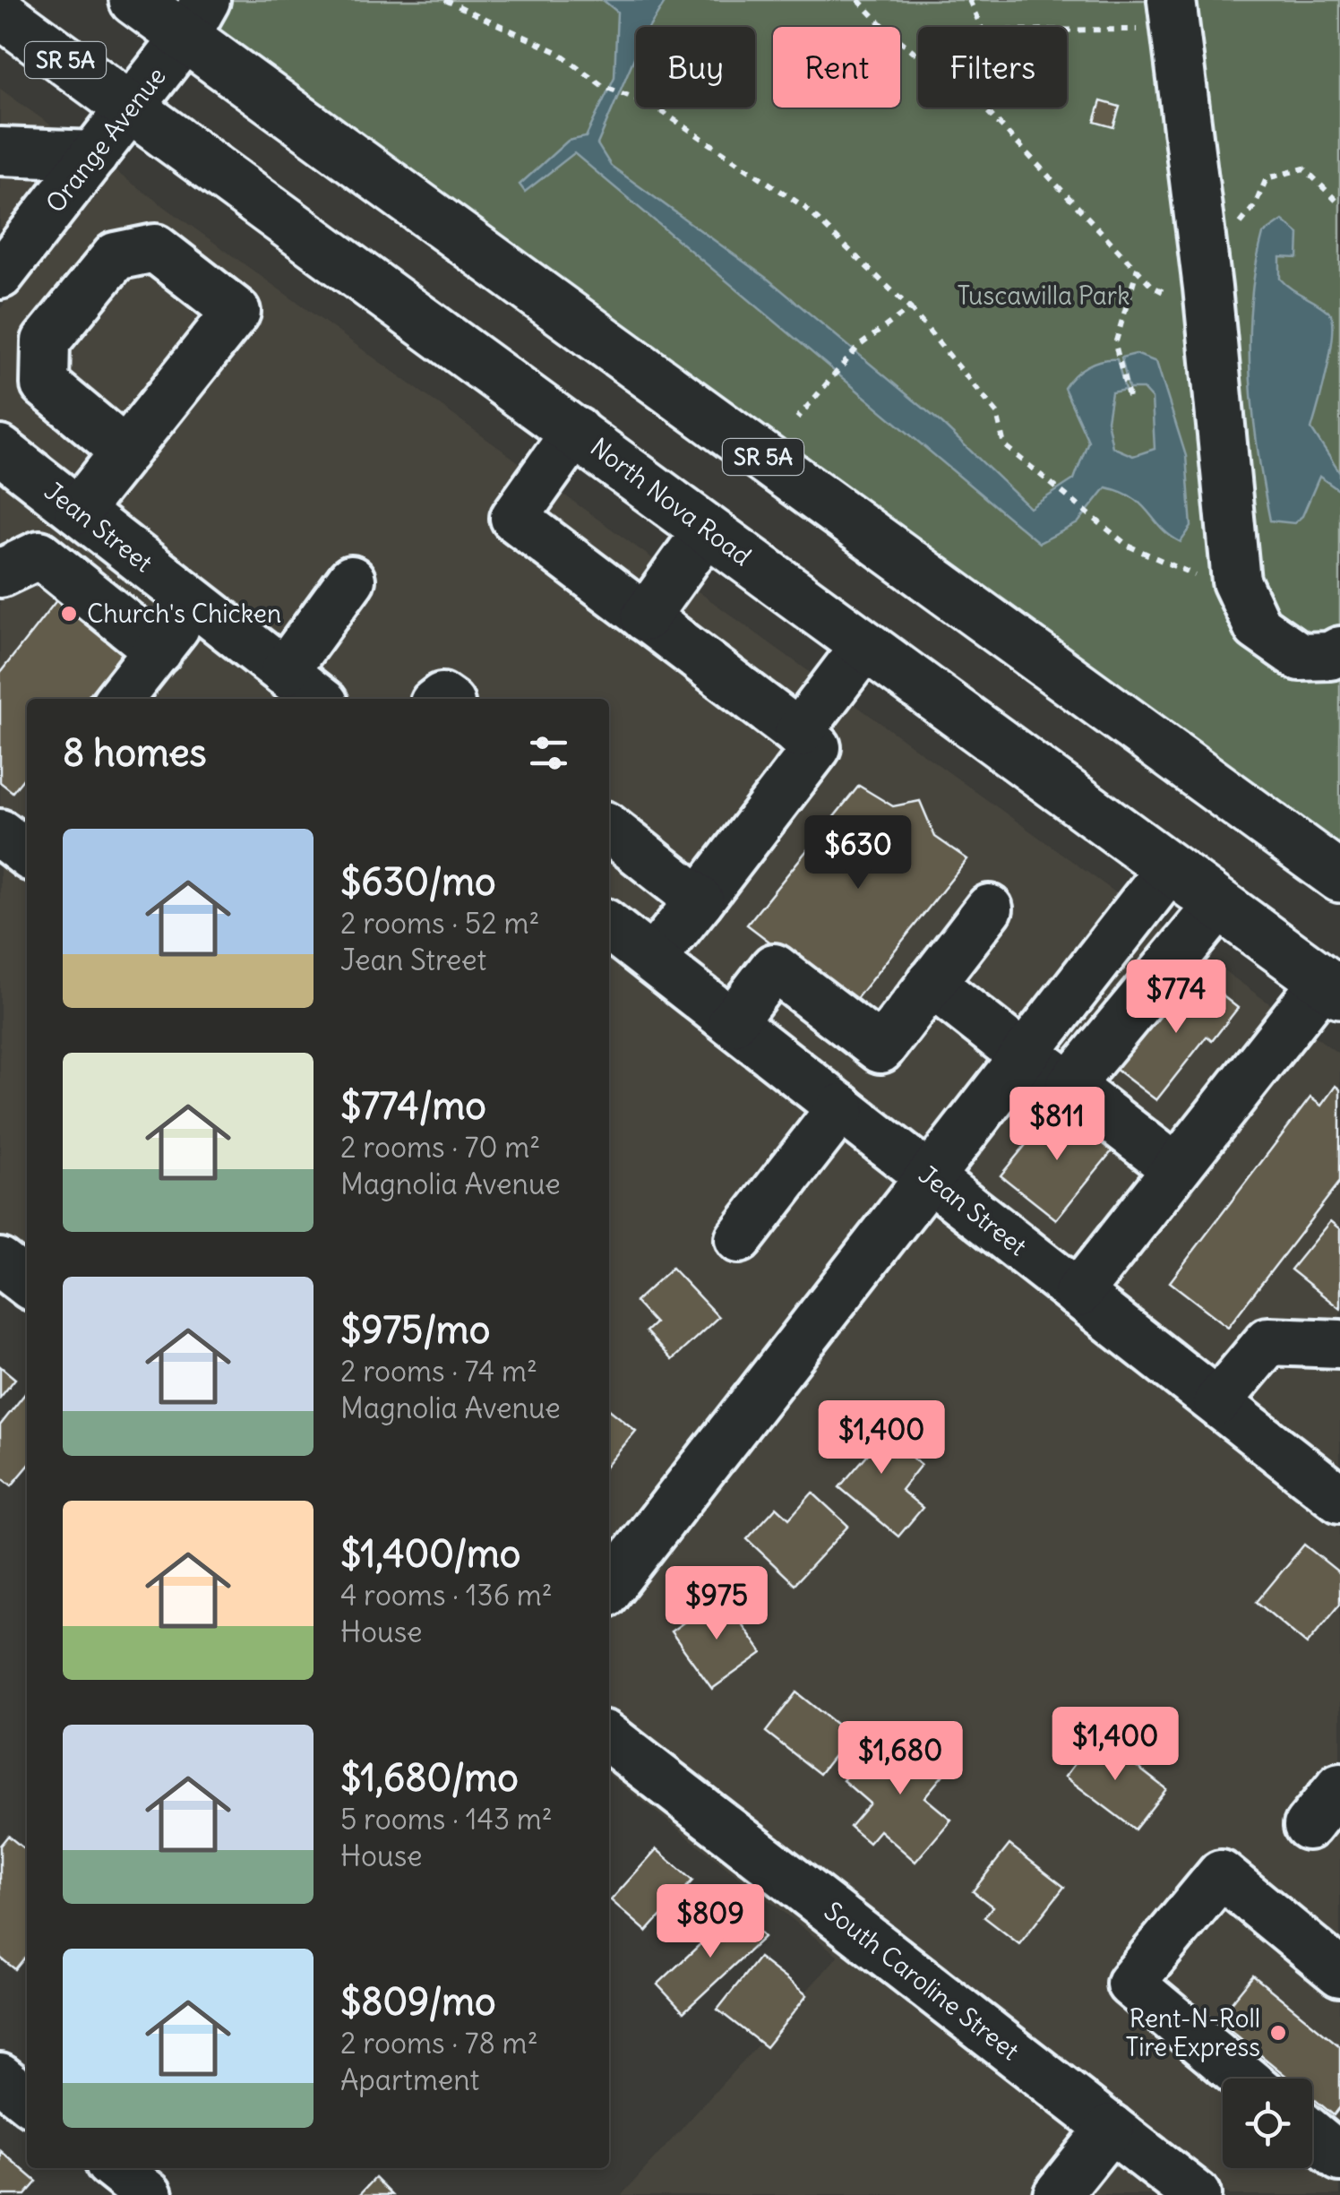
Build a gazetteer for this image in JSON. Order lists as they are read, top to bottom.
{
  "streets": {
    "main road": ["SR 5A", "North Nova Road"],
    "street": ["Orange Avenue", "Jean Street", "South Caroline Street"]
  },
  "crossings": [
    ["SR 5A", "Orange Avenue"],
    ["Orange Avenue", "North Nova Road"]
  ],
  "parks": ["Tuscawilla Park"],
  "places": ["Church's Chicken", "Rent-N-Roll Tire Express"],
  "page": {
    "chip": ["Buy", "Rent", "Filters"],
    "heading": "8 homes",
    "list": [
      {
        "name": "$630/mo",
        "note": "2 rooms · 52 m² · Jean Street"
      },
      {
        "name": "$774/mo",
        "note": "2 rooms · 70 m² · Magnolia Avenue"
      },
      {
        "name": "$975/mo",
        "note": "2 rooms · 74 m² · Magnolia Avenue"
      },
      {
        "name": "$1,400/mo",
        "note": "4 rooms · 136 m² · House"
      },
      {
        "name": "$1,680/mo",
        "note": "5 rooms · 143 m² · House"
      },
      {
        "name": "$809/mo",
        "note": "2 rooms · 78 m² · Apartment"
      }
    ],
    "price": [
      "$630",
      "$774",
      "$811",
      "$1,400",
      "$975",
      "$1,400",
      "$1,680",
      "$809"
    ]
  }
}
